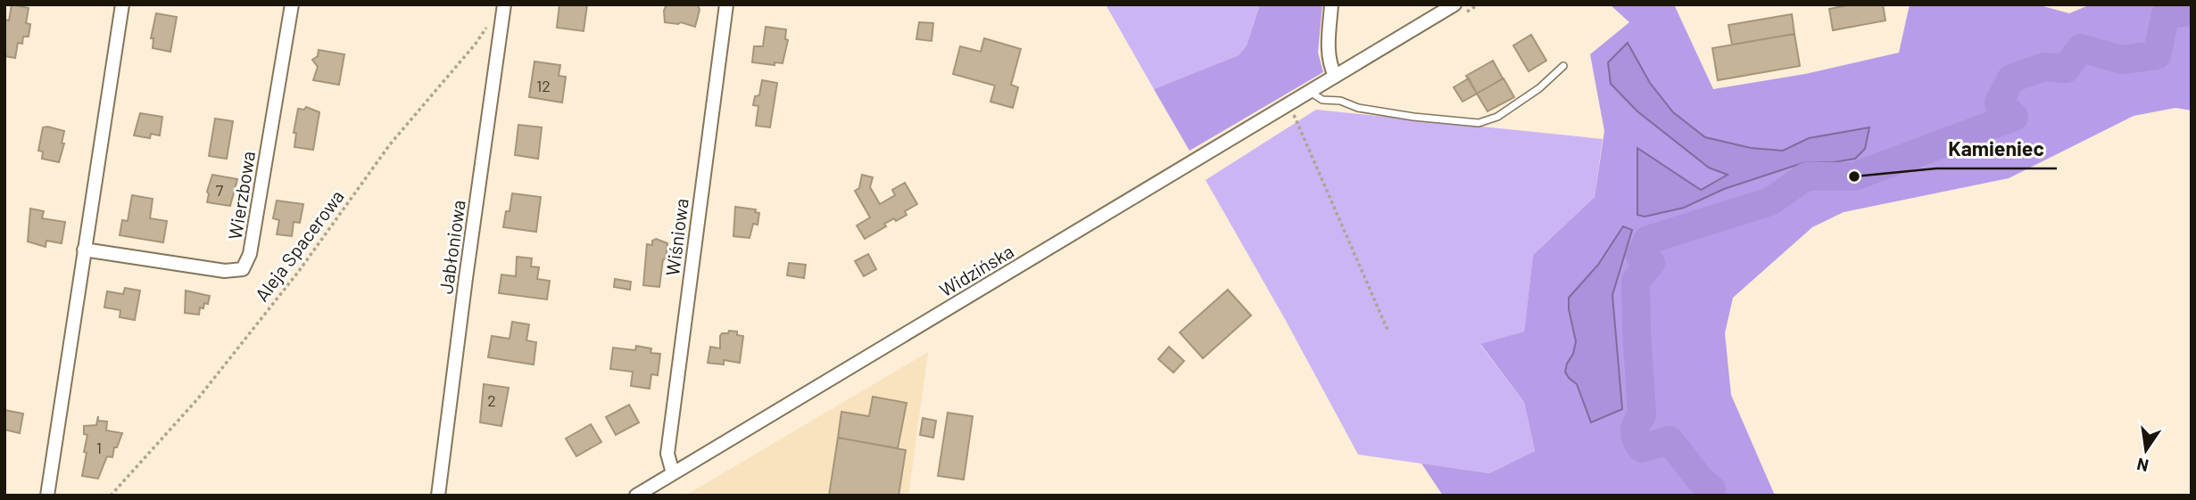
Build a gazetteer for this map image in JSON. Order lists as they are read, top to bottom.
{
  "streets": {
    "street": [
      "Wierzbowa",
      "Wiśniowa",
      "Jabłoniowa",
      "Widzińska"
    ],
    "path": ["Aleja Spacerowa"]
  },
  "crossings": [
    ["Wiśniowa", "Widzińska"]
  ],
  "places": ["Kamieniec"],
  "house_numbers": [
    "12",
    "7",
    "2",
    "1"
  ],
  "north": "bottom"
}
